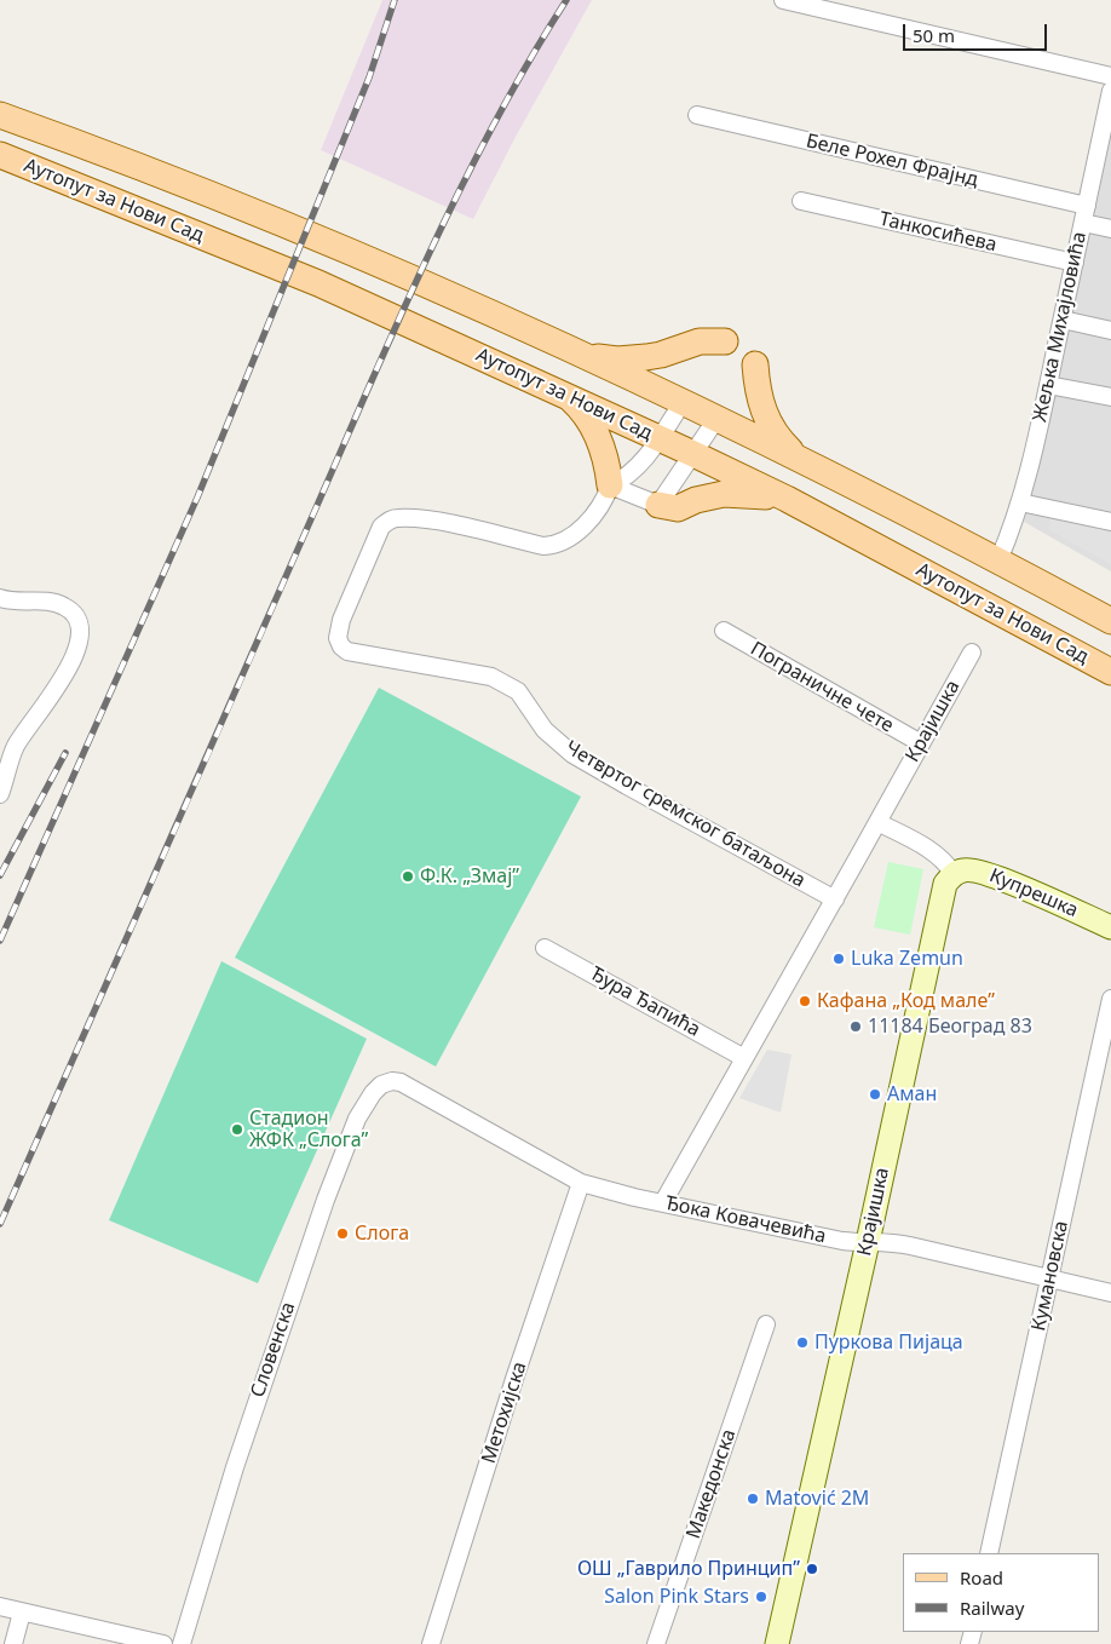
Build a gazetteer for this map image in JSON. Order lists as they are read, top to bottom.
{
  "streets": {
    "main road": ["Аутопут за Нови Сад", "Крајишка", "Купрешка"],
    "street": [
      "Беле Рохел Фрајнд",
      "Танкосићева",
      "Жељка Михајловића",
      "Пограничне чете",
      "Четвртог сремског батаљона",
      "Ђура Ђапића",
      "Ђока Ковачевића",
      "Кумановска",
      "Словенска",
      "Метохијска",
      "Македонска"
    ]
  },
  "crossings": [
    ["Беле Рохел Фрајнд", "Жељка Михајловића"],
    ["Аутопут за Нови Сад", "Жељка Михајловића"],
    ["Танкосићева", "Жељка Михајловића"],
    ["Пограничне чете", "Крајишка"],
    ["Крајишка", "Четвртог сремског батаљона"],
    ["Крајишка", "Купрешка"],
    ["Крајишка", "Ђура Ђапића"],
    ["Крајишка", "Ђока Ковачевића"],
    ["Ђока Ковачевића", "Кумановска"],
    ["Ђока Ковачевића", "Словенска"],
    ["Ђока Ковачевића", "Метохијска"]
  ],
  "places": [
    "Ф.К. „Змај”",
    "Luka Zemun",
    "Кафана „Код мале”",
    "11184 Београд 83",
    "Аман",
    "Стадион ЖФК „Слога”",
    "Слога",
    "Пуркова Пијаца",
    "Matović 2M",
    "ОШ „Гаврило Принцип”",
    "Salon Pink Stars"
  ],
  "legend": ["Road", "Railway"],
  "scale_bar": "50 m"
}
